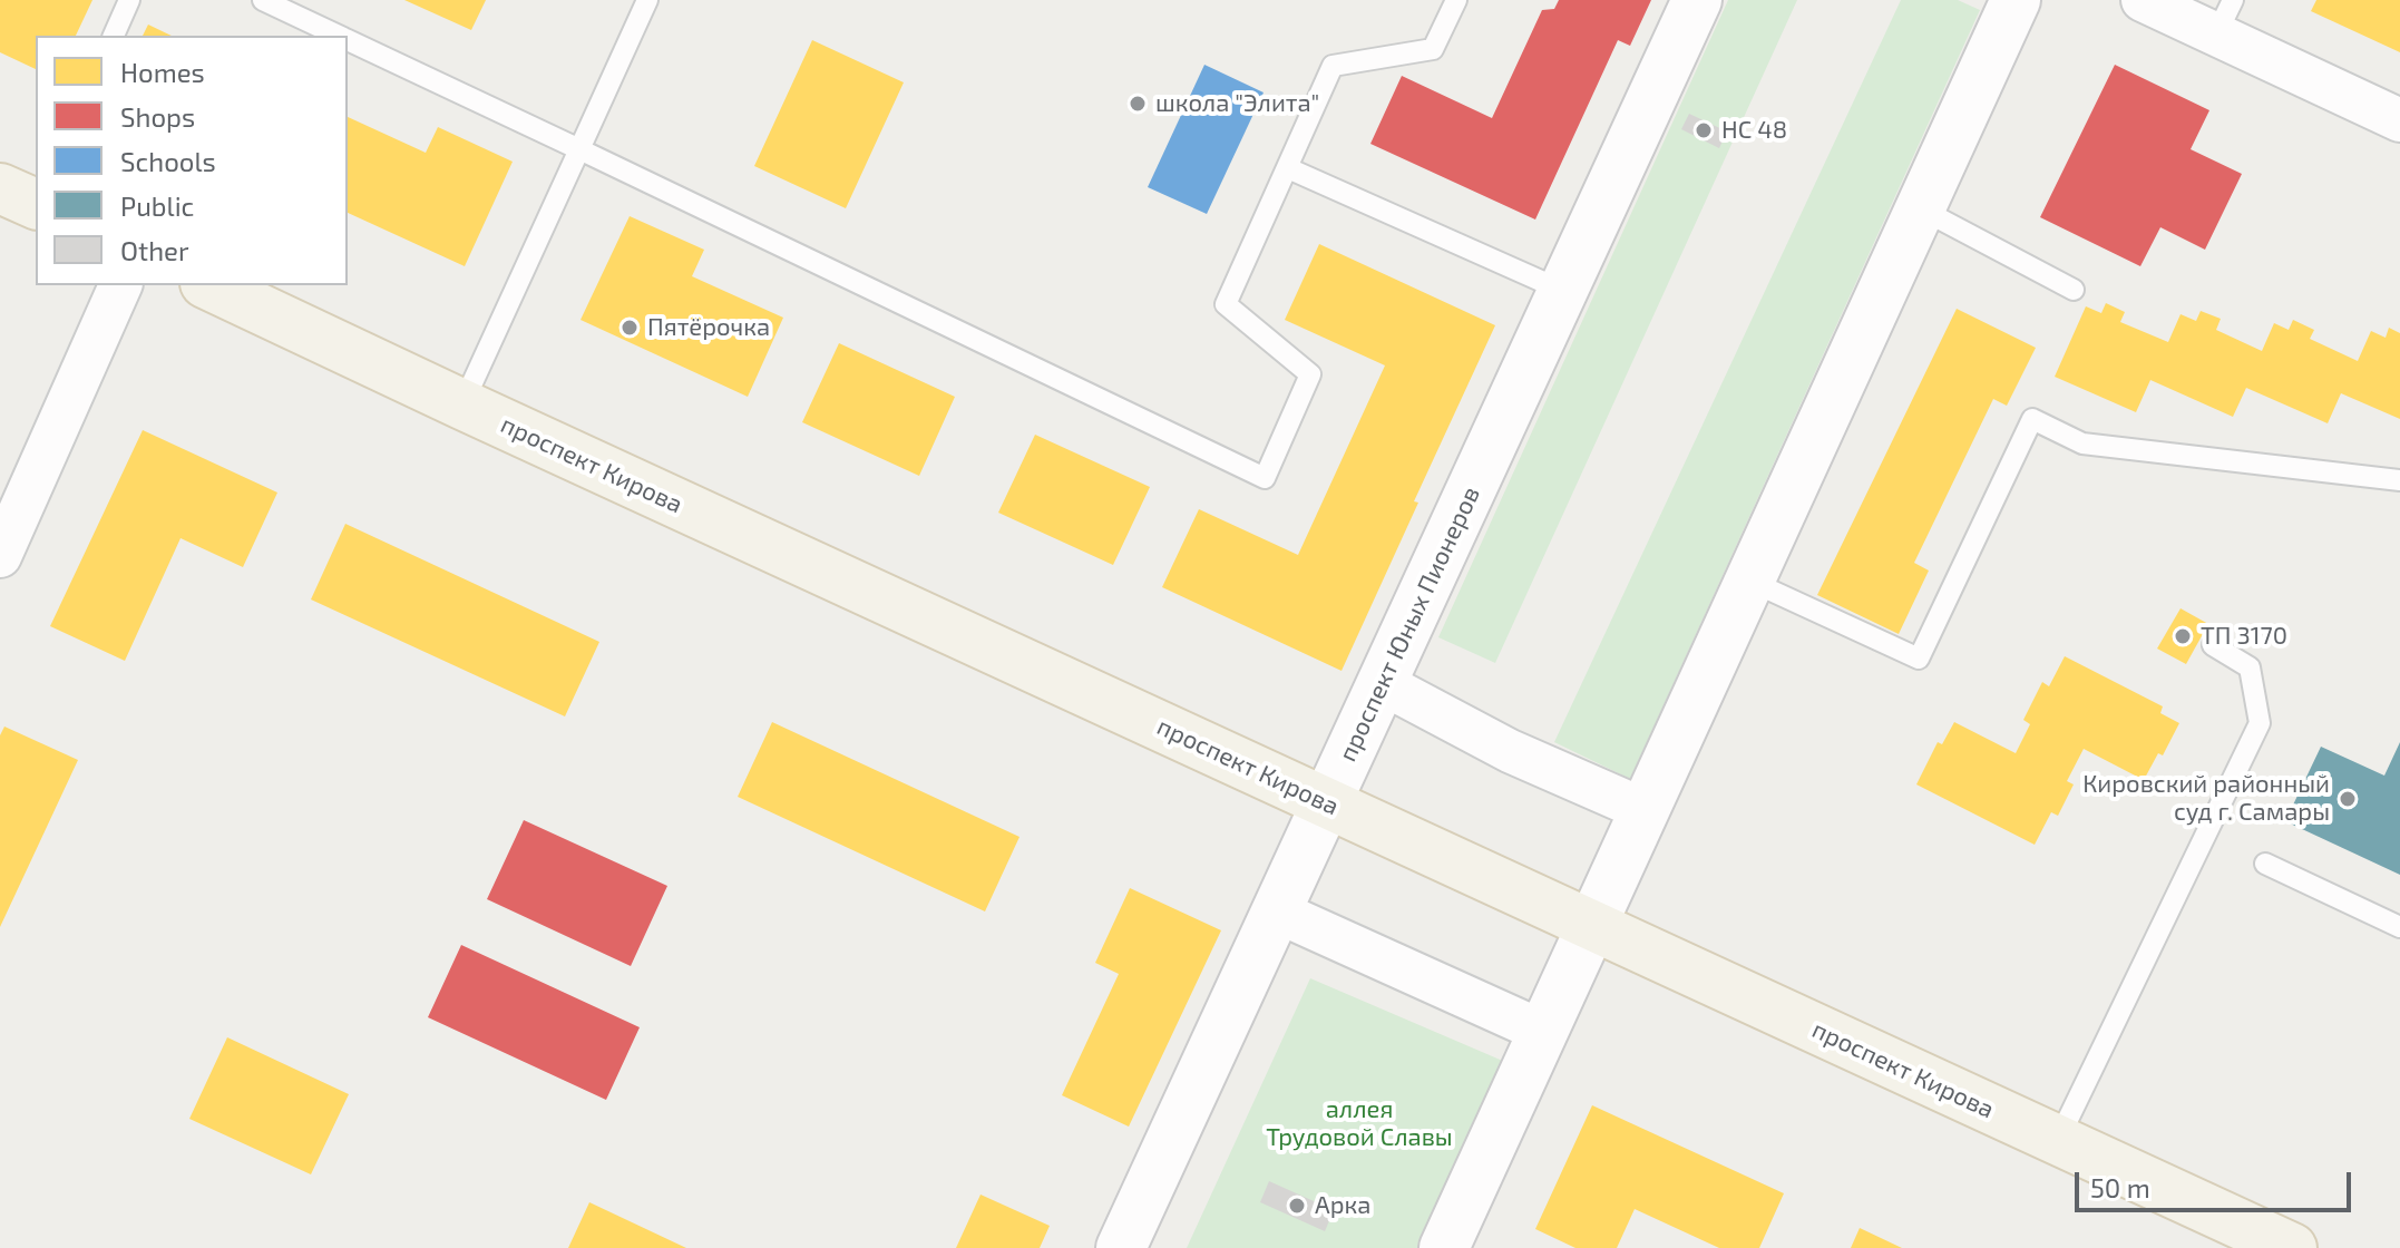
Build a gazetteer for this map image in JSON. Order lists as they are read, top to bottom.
{
  "streets": {
    "main road": ["проспект Кирова"],
    "street": ["проспект Юных Пионеров"]
  },
  "crossings": [
    ["проспект Кирова", "проспект Юных Пионеров"]
  ],
  "parks": ["аллея Трудовой Славы"],
  "places": [
    "школа \"Элита\"",
    "НС 48",
    "Пятёрочка",
    "ТП 3170",
    "Кировский районный суд г. Самары",
    "Арка"
  ],
  "legend": [
    "Homes",
    "Shops",
    "Schools",
    "Public",
    "Other"
  ],
  "scale_bar": "50 m"
}
